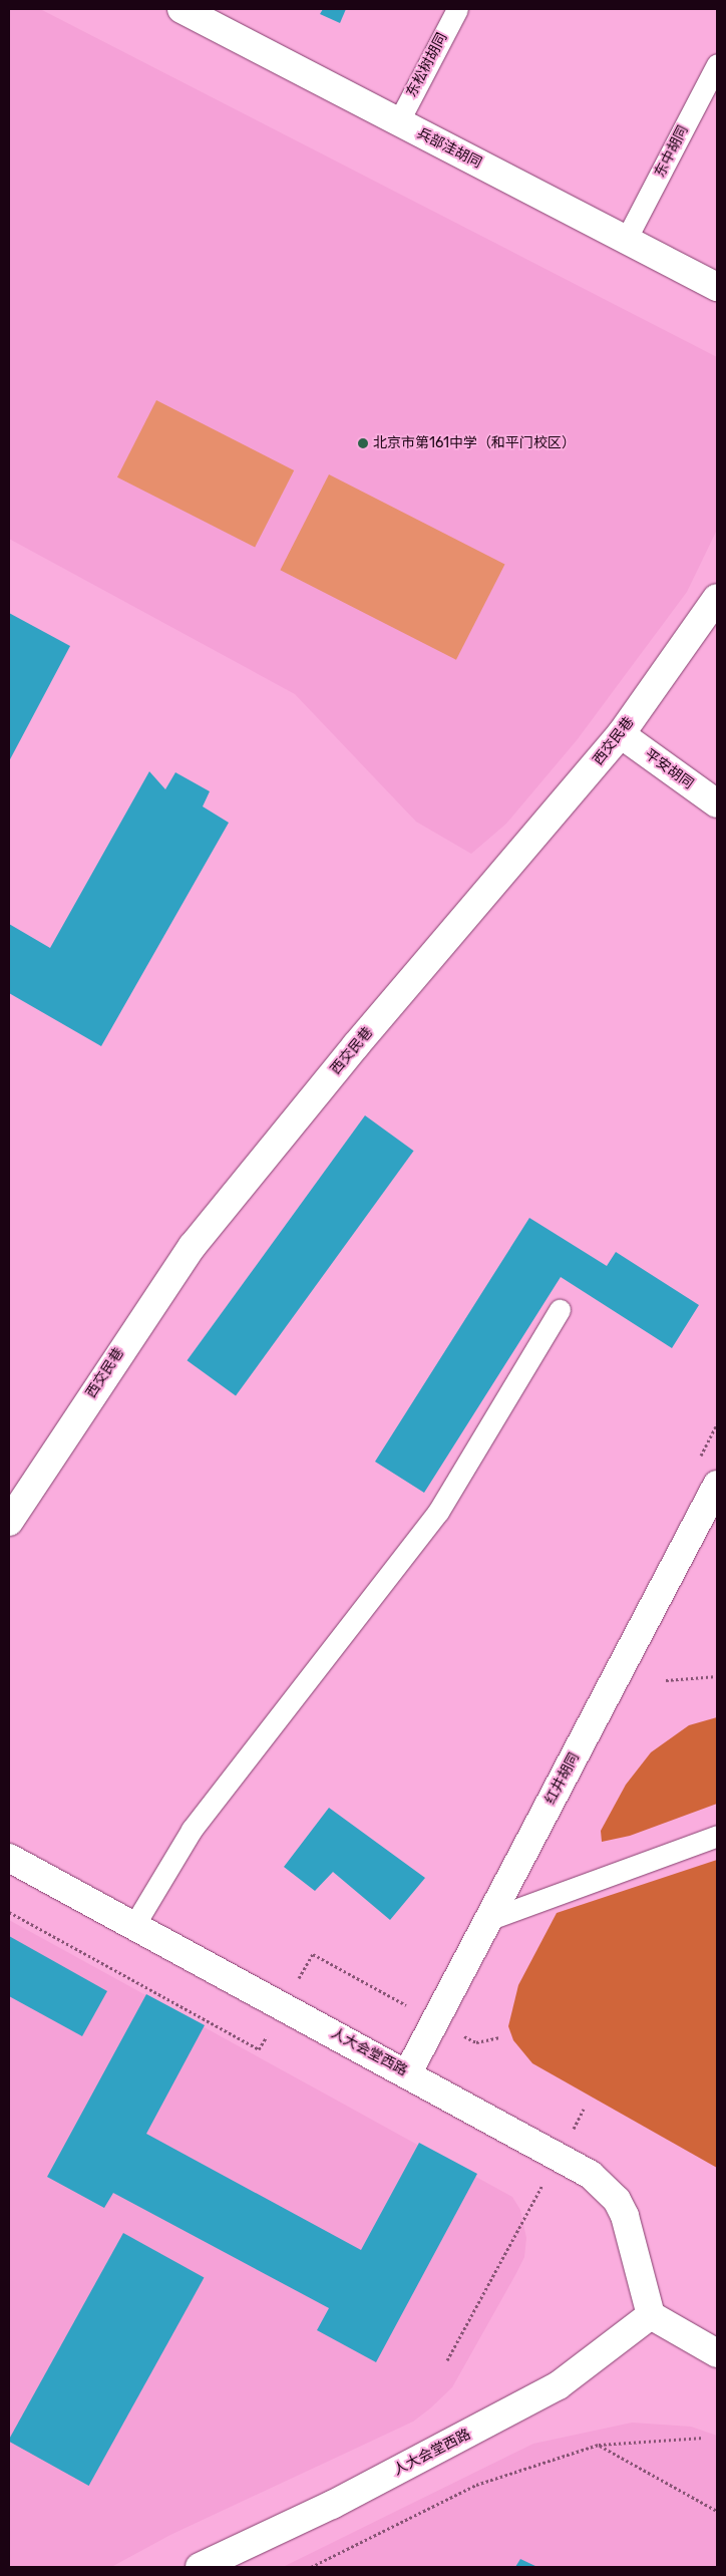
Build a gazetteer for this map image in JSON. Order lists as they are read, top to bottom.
{
  "streets": {
    "street": [
      "兵部洼胡同",
      "西交民巷",
      "平安胡同",
      "红井胡同",
      "人大会堂西路"
    ],
    "lane": ["东松树胡同", "东中胡同"]
  },
  "crossings": [
    ["东松树胡同", "兵部洼胡同"],
    ["兵部洼胡同", "东中胡同"],
    ["西交民巷", "平安胡同"],
    ["红井胡同", "人大会堂西路"]
  ],
  "places": ["北京市第161中学（和平门校区）"]
}
